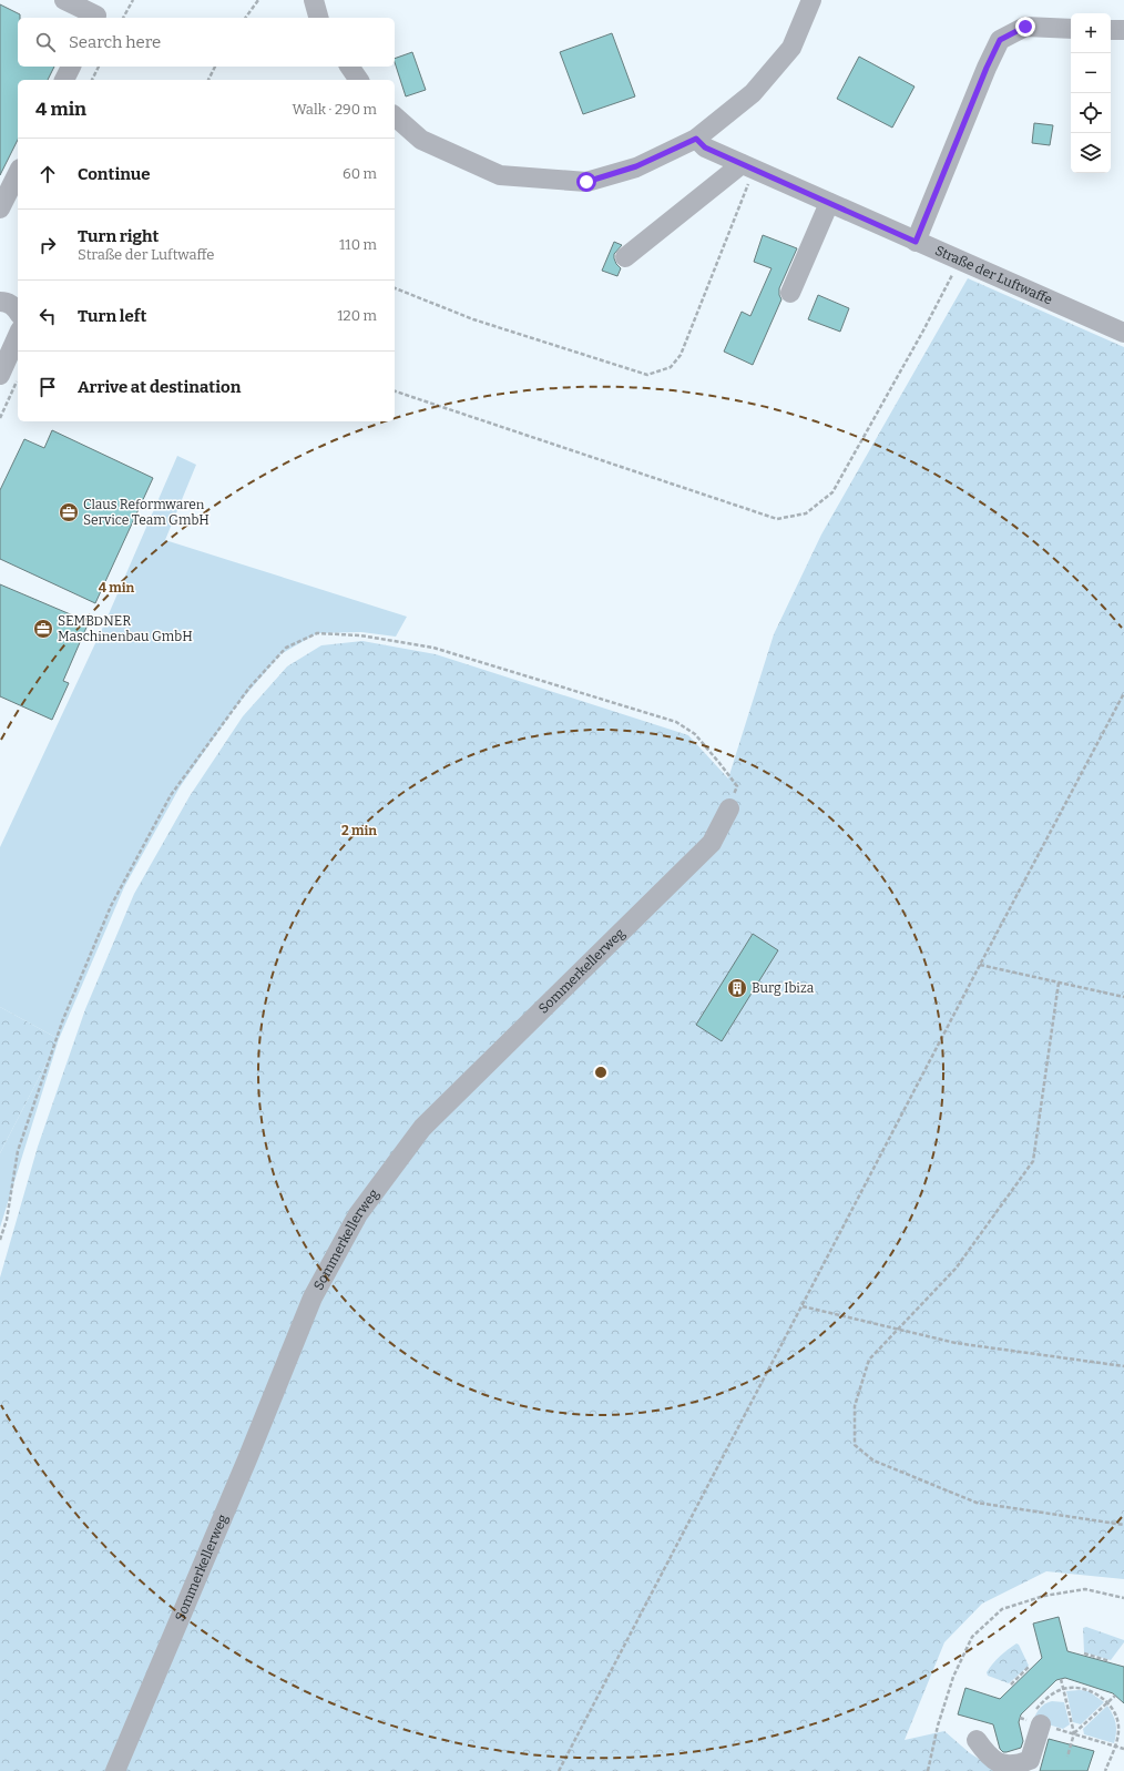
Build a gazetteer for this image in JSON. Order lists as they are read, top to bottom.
{
  "streets": {
    "street": ["Straße der Luftwaffe", "Sommerkellerweg"]
  },
  "places": {
    "office": ["Claus Reformwaren Service Team GmbH", "SEMBDNER Maschinenbau GmbH"],
    "building": ["Burg Ibiza"]
  },
  "page": {
    "map_buttons": ["+", "−"],
    "search": "Search here",
    "heading": ["4 min", "Walk · 290 m"],
    "list": [
      ["Continue", "60 m"],
      ["Turn right", "Straße der Luftwaffe", "110 m"],
      ["Turn left", "120 m"],
      "Arrive at destination"
    ]
  },
  "rings": ["4 min", "2 min"]
}
